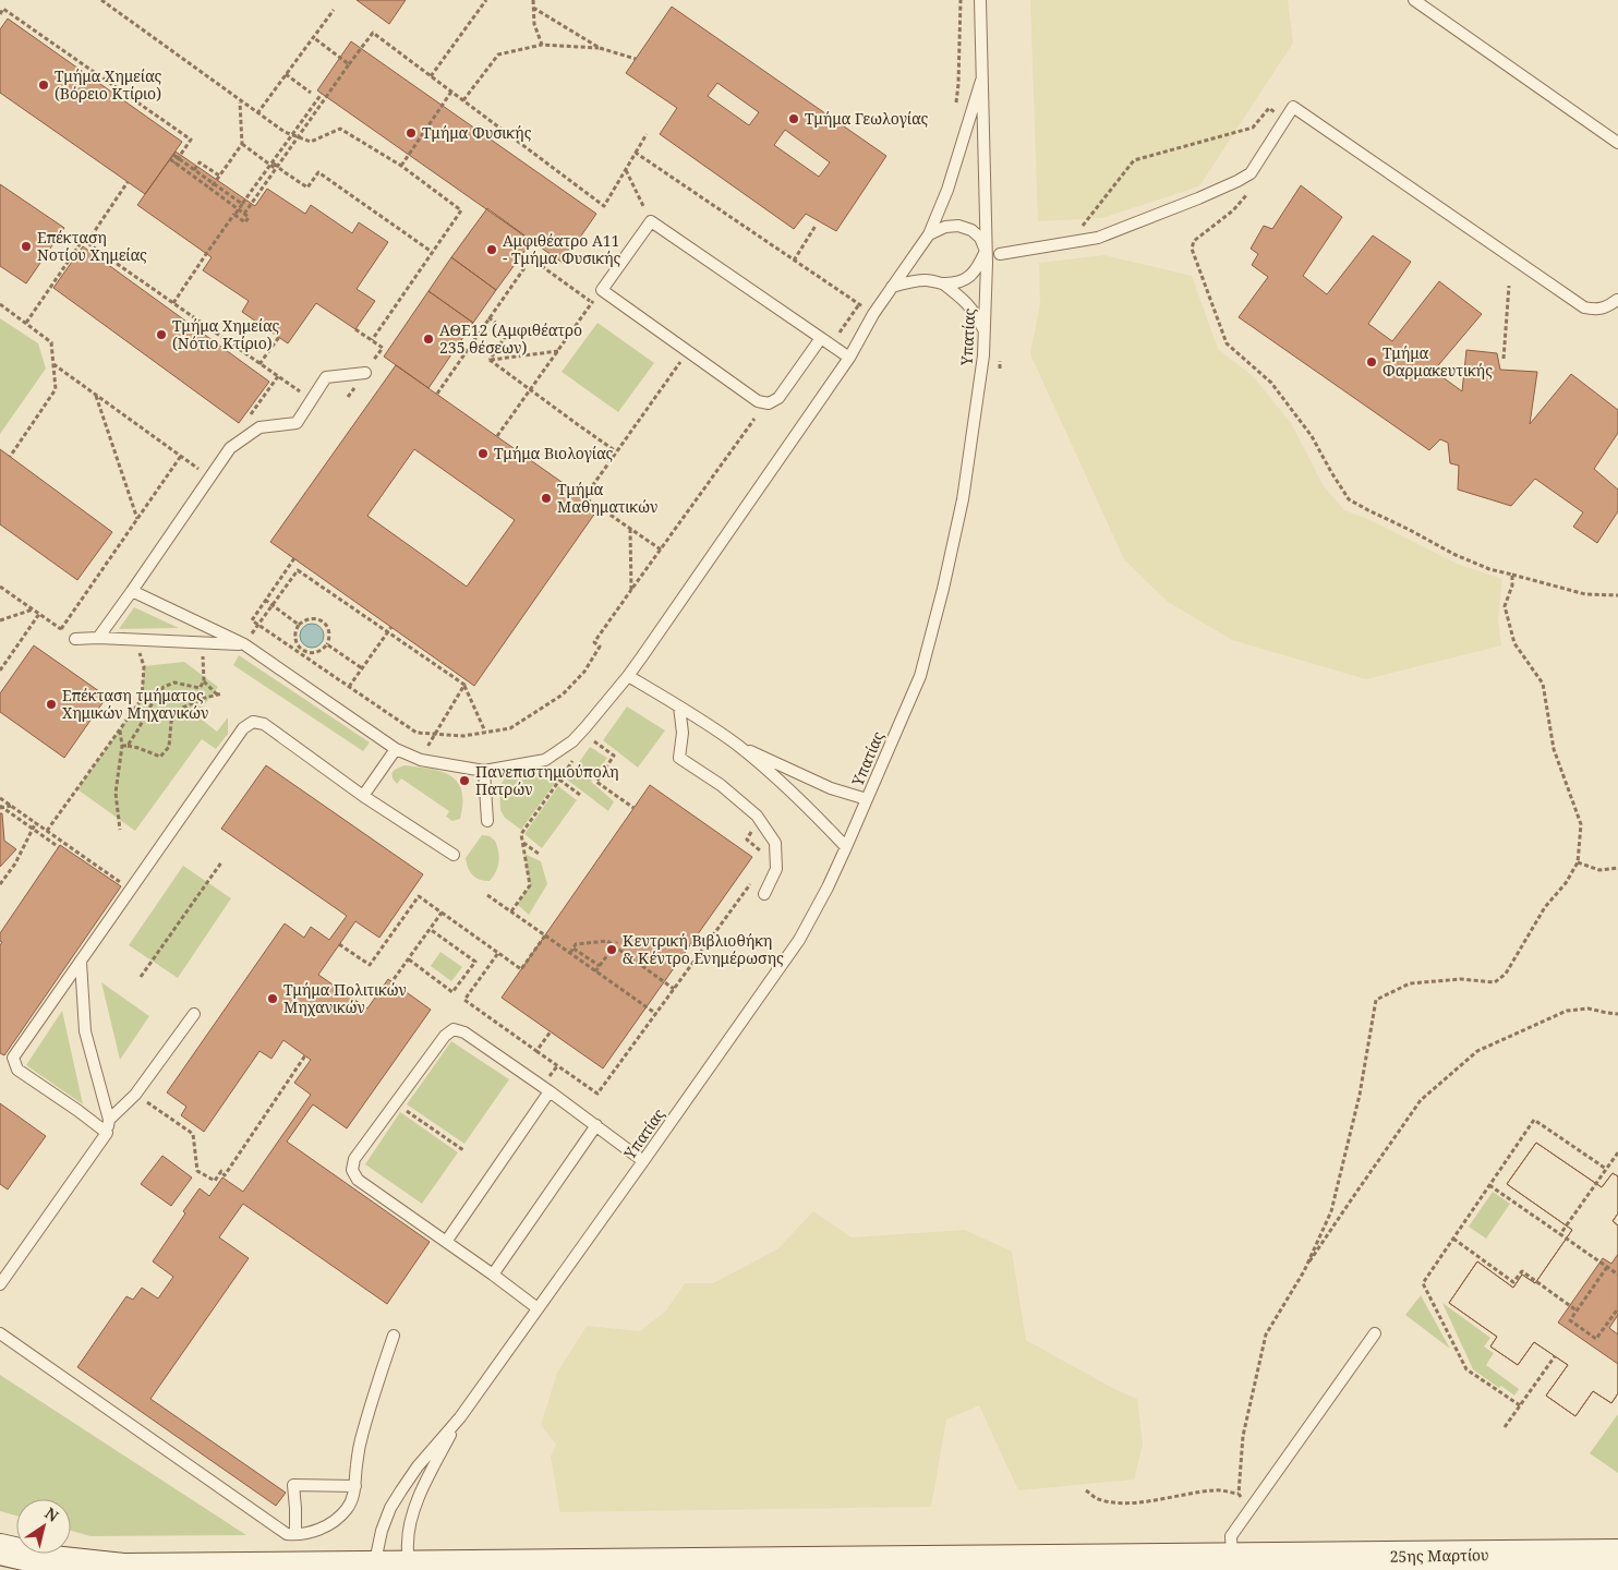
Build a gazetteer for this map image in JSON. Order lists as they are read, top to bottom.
{
  "streets": {
    "street": ["25ης Μαρτίου"],
    "lane": ["Υπατίας"]
  },
  "crossings": [
    ["Υπατίας", "25ης Μαρτίου"]
  ],
  "places": [
    "Τμήμα Xημείας (Βόρειο Κτίριο)",
    "Τμήμα Γεωλογίας",
    "Τμήμα Φυσικής",
    "Επέκταση Νοτίου Χημείας",
    "Αμφιθέατρο Α11 - Τμήμα Φυσικής",
    "Τμήμα Χημείας (Νότιο Κτίριο)",
    "ΑΘΕ12 (Αμφιθέατρο 235 θέσεων)",
    "Τμήμα Φαρμακευτικής",
    "Τμήμα Βιολογίας",
    "Τμήμα Μαθηματικών",
    "Επέκταση τμήματος Χημικών Μηχανικών",
    "Πανεπιστημιούπολη Πατρών",
    "Κεντρική Βιβλιοθήκη & Κέντρο Ενημέρωσης",
    "Τμήμα Πολιτικών Μηχανικών"
  ],
  "north": "top right"
}
